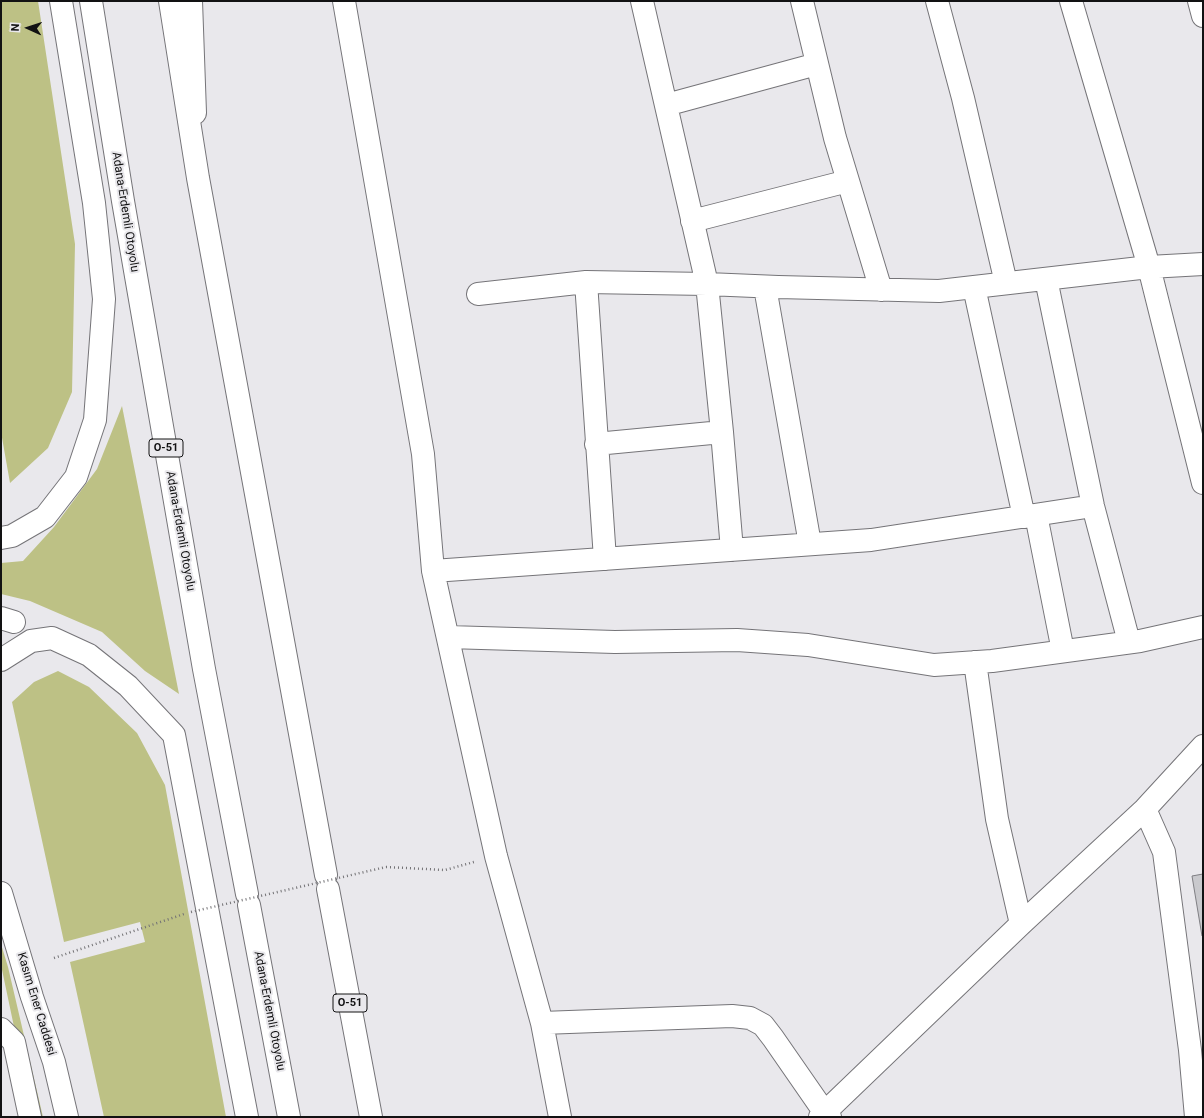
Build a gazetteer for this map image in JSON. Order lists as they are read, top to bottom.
{
  "streets": {
    "main road": ["Adana-Erdemli Otoyolu", "O-51", "Kasım Ener Caddesi"]
  },
  "north": "left"
}
